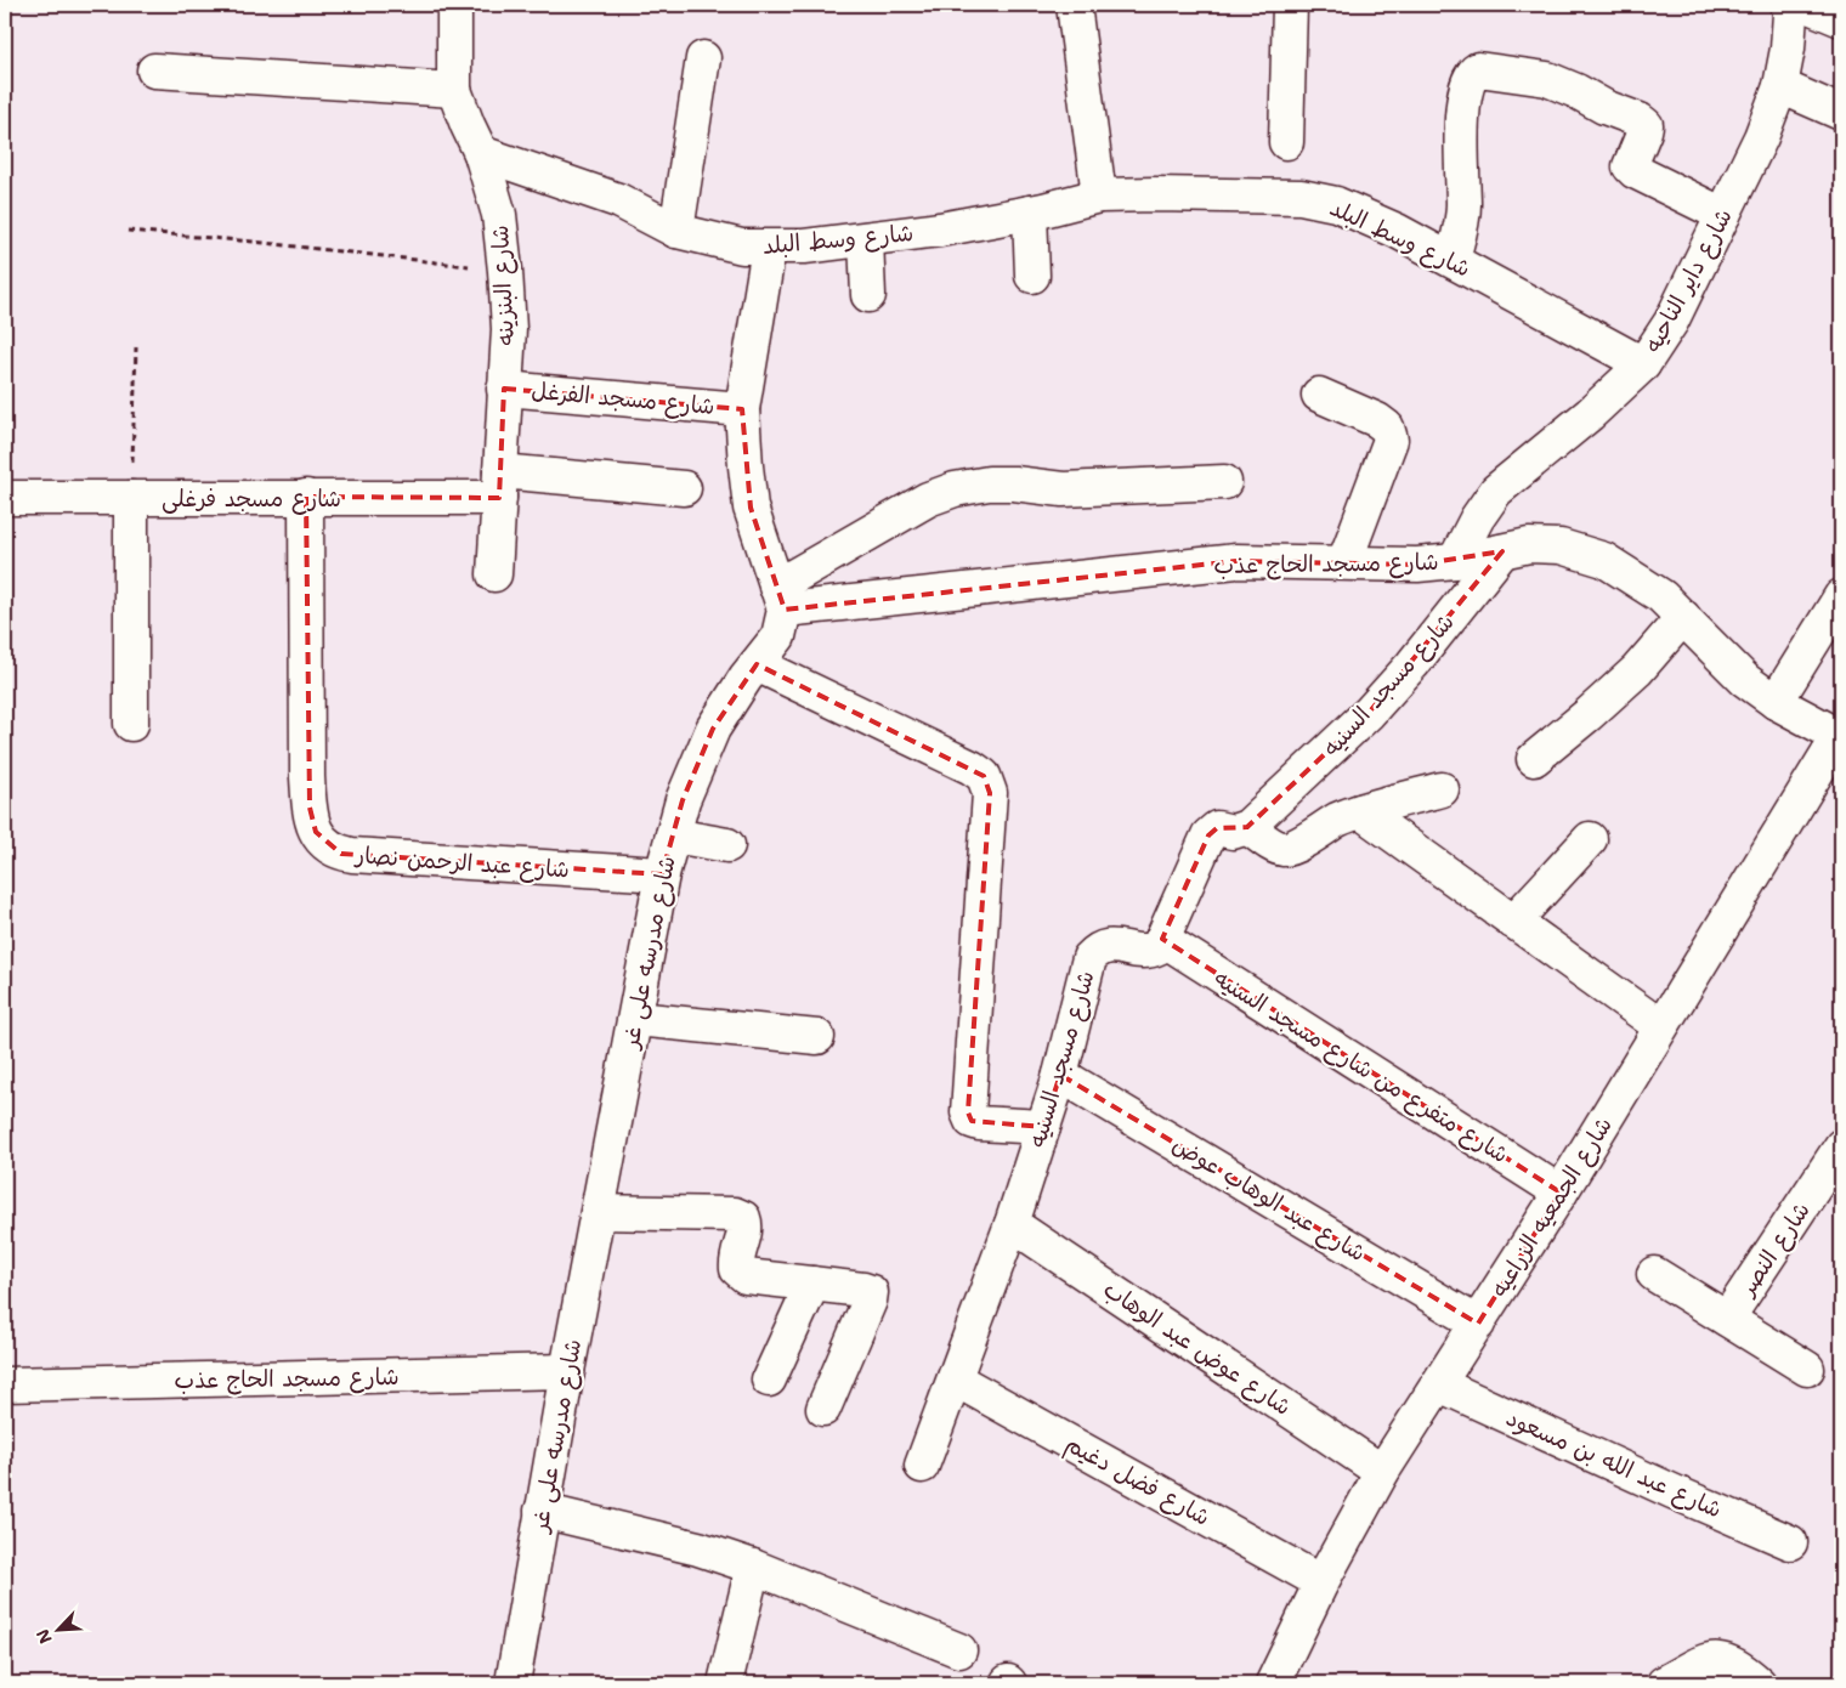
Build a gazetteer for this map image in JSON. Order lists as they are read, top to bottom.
{
  "streets": {
    "street": [
      "شارع وسط البلد",
      "شارع داير الناحيه",
      "شارع البنزينه",
      "شارع مسجد الفرغل",
      "شارع مسجد فرغلى",
      "شارع مسجد الحاج عذب",
      "شارع مسجد السنيه",
      "شارع عبد الرحمن نصار",
      "شارع مدرسه على غر",
      "شارع متفرع من شارع مسجد السنيه",
      "شارع عبد الوهاب عوض",
      "شارع الجمعيه الزراعيه",
      "شارع النصر",
      "شارع عوض عبد الوهاب",
      "شارع عبد الله بن مسعود",
      "شارع فضل دغيم"
    ]
  },
  "crossings": [
    ["شارع وسط البلد", "شارع داير الناحيه"],
    ["شارع وسط البلد", "شارع البنزينه"],
    ["شارع داير الناحيه", "شارع مسجد الحاج عذب"],
    ["شارع البنزينه", "شارع مسجد الفرغل"],
    ["شارع البنزينه", "شارع مسجد فرغلى"],
    ["شارع مسجد فرغلى", "شارع عبد الرحمن نصار"],
    ["شارع مسجد الحاج عذب", "شارع مسجد السنيه"],
    ["شارع مسجد الحاج عذب", "شارع مدرسه على غر"],
    ["شارع مسجد الحاج عذب", "شارع الجمعيه الزراعيه"],
    ["شارع مسجد السنيه", "شارع متفرع من شارع مسجد السنيه"],
    ["شارع مسجد السنيه", "شارع عبد الوهاب عوض"],
    ["شارع مسجد السنيه", "شارع عوض عبد الوهاب"],
    ["شارع مسجد السنيه", "شارع فضل دغيم"],
    ["شارع عبد الرحمن نصار", "شارع مدرسه على غر"],
    ["شارع متفرع من شارع مسجد السنيه", "شارع الجمعيه الزراعيه"],
    ["شارع عبد الوهاب عوض", "شارع الجمعيه الزراعيه"],
    ["شارع الجمعيه الزراعيه", "شارع عوض عبد الوهاب"],
    ["شارع الجمعيه الزراعيه", "شارع عبد الله بن مسعود"],
    ["شارع الجمعيه الزراعيه", "شارع فضل دغيم"]
  ],
  "north": "bottom left"
}
